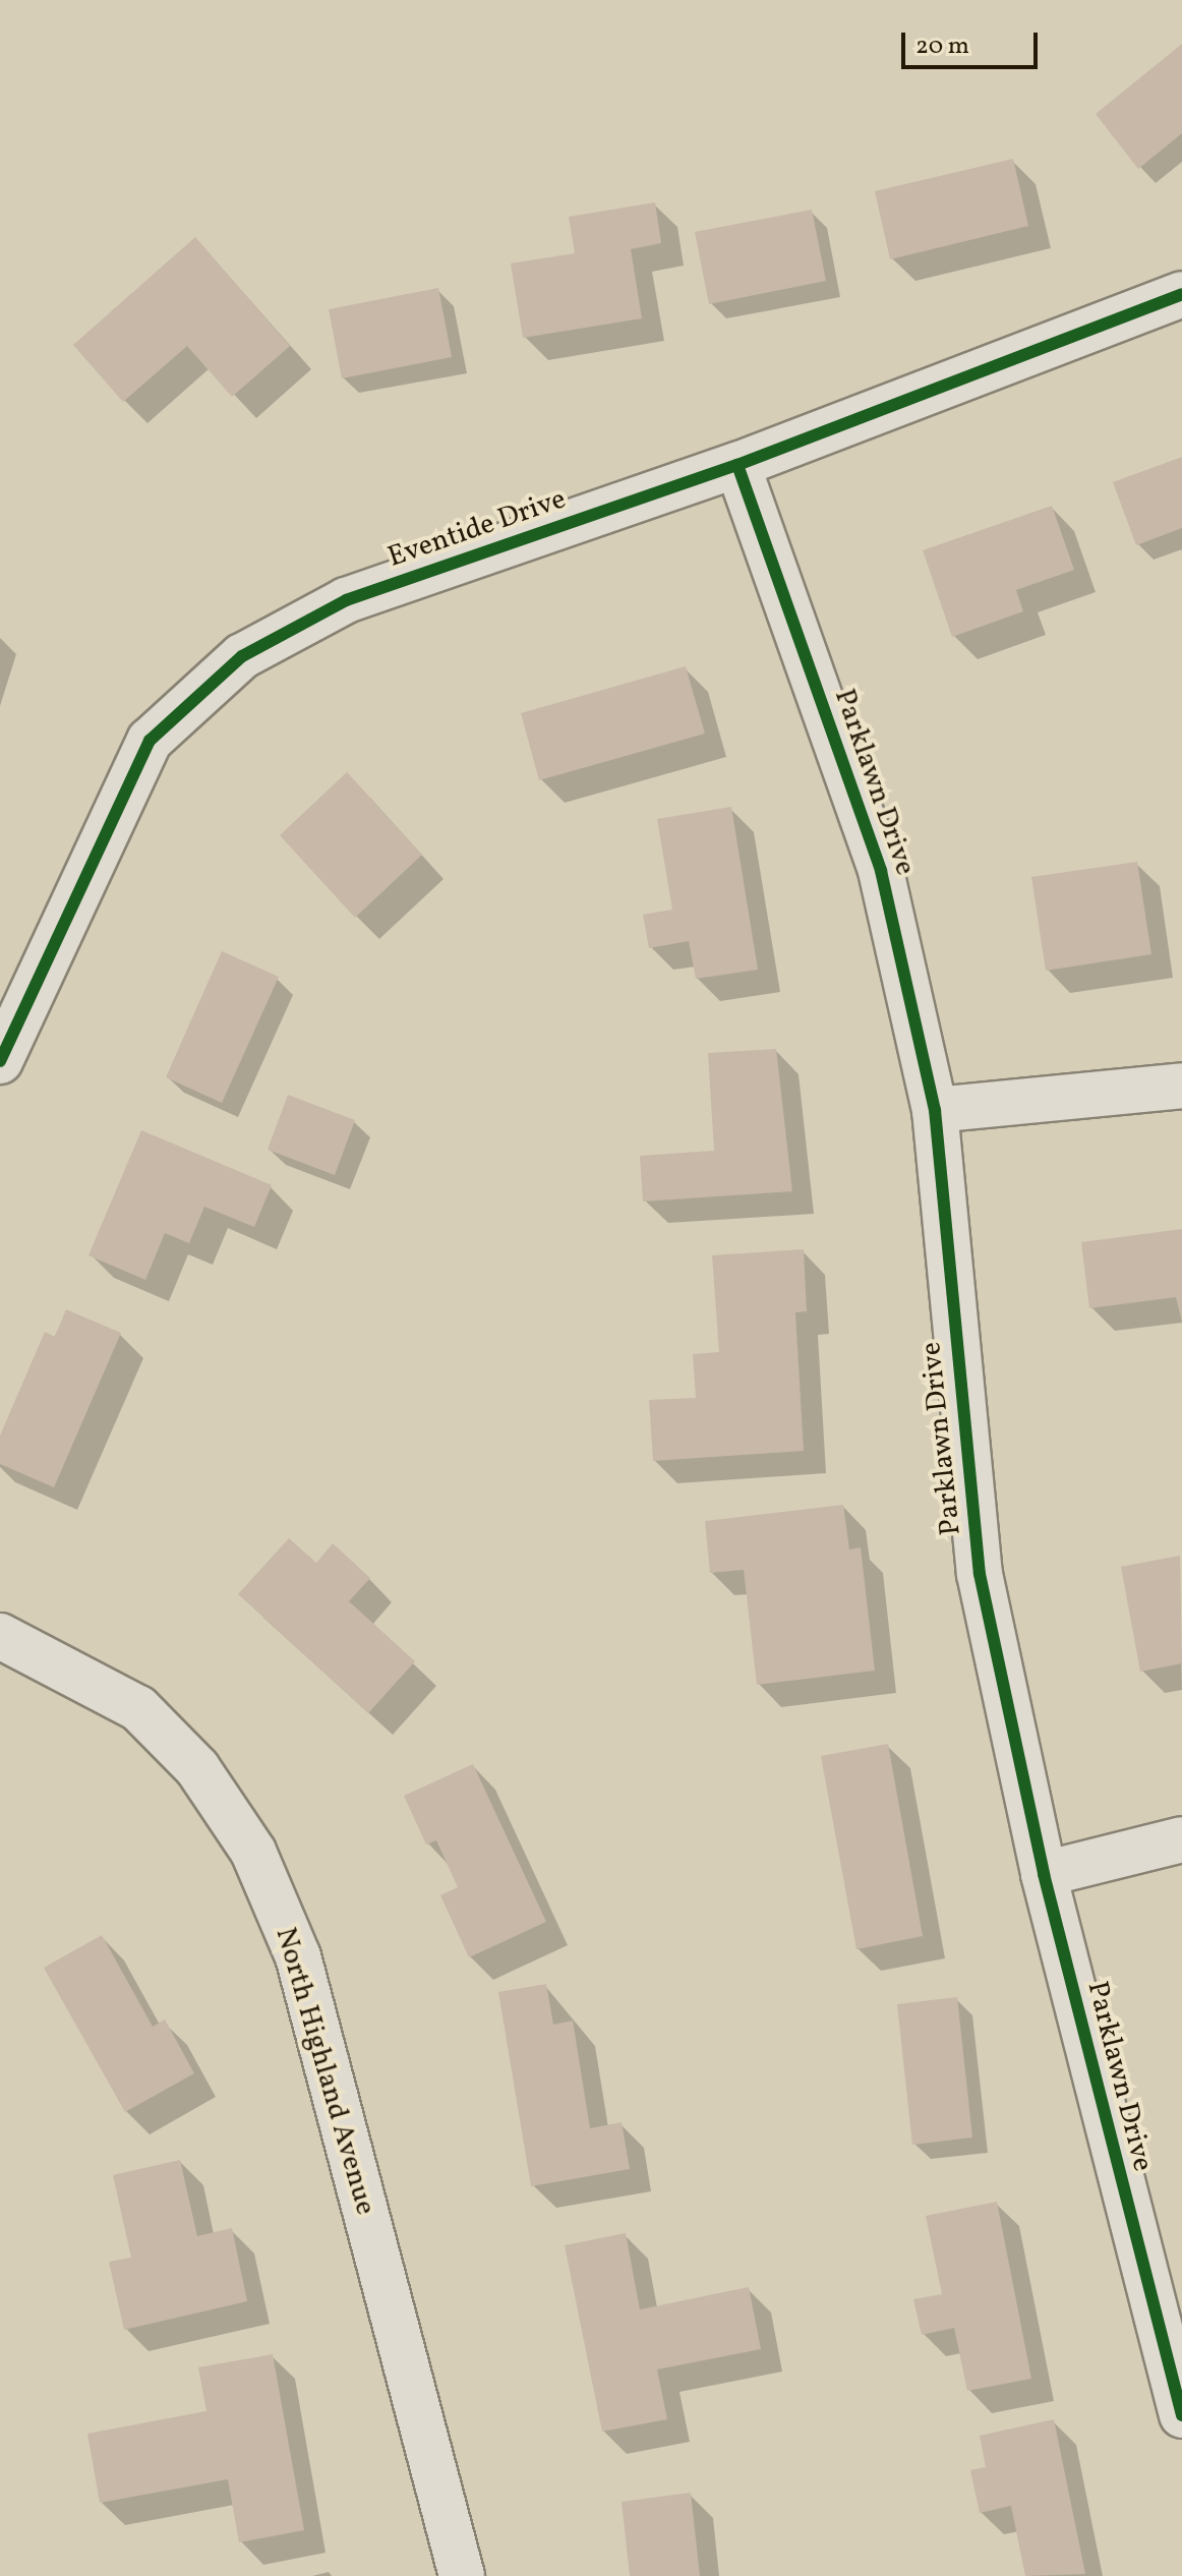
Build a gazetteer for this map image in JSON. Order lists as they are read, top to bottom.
{
  "streets": {
    "street": ["Eventide Drive", "Parklawn Drive", "North Highland Avenue"]
  },
  "crossings": [
    ["Eventide Drive", "Parklawn Drive"]
  ],
  "scale_bar": "20 m"
}
